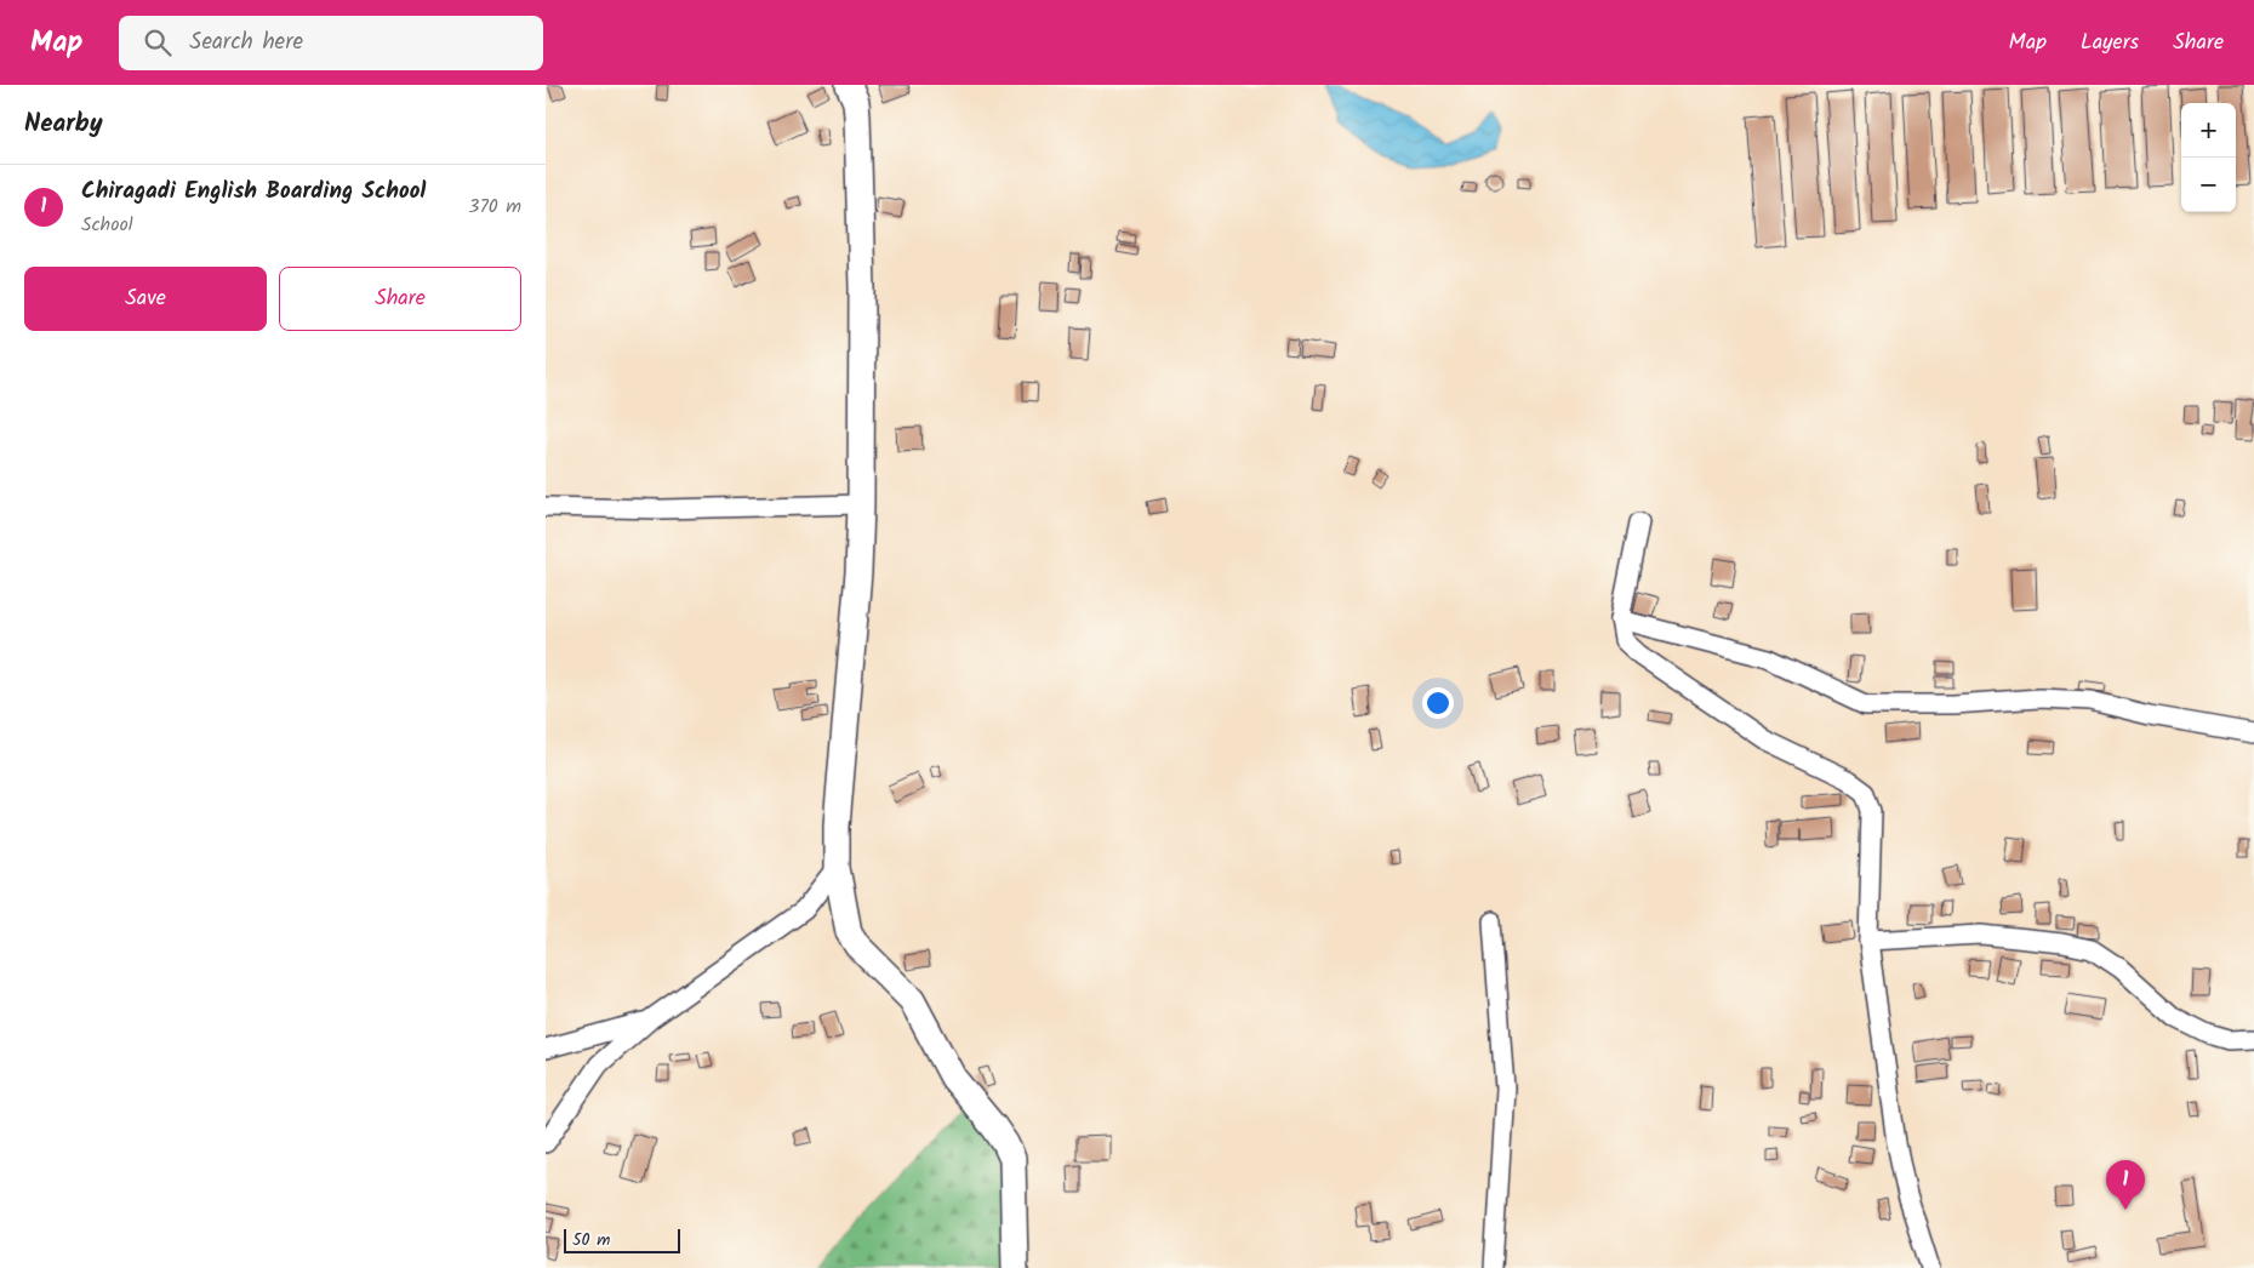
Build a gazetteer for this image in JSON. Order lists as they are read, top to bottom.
{
  "scale_bar": "50 m",
  "page": {
    "header": "Map",
    "search": "Search here",
    "nav": ["Map", "Layers", "Share"],
    "heading": "Nearby",
    "map_buttons": ["+", "−"],
    "list": [
      {
        "mark": "1",
        "name": "Chiragadi English Boarding School",
        "note": "School",
        "value": "370 m"
      }
    ],
    "buttons": ["Save", "Share"],
    "pins": "1",
    "scale": "50 m"
  }
}
